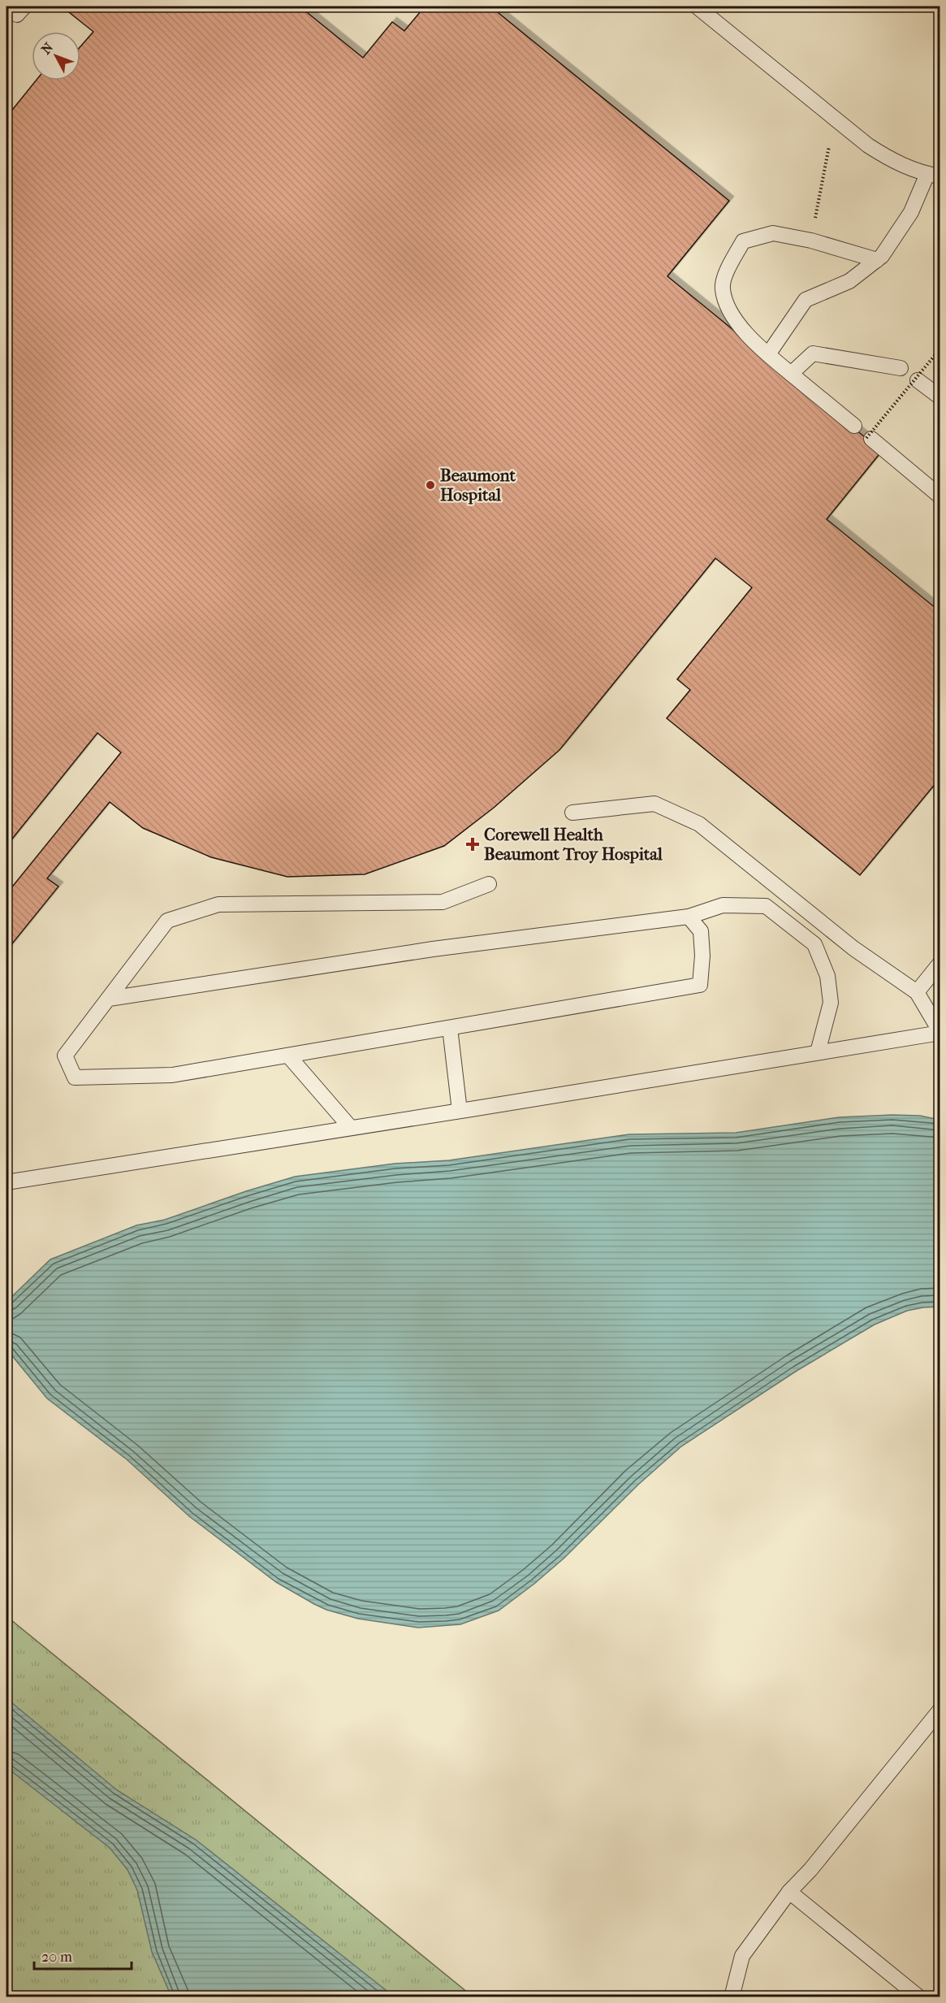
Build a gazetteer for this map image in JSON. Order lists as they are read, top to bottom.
{
  "places": {
    "other": ["Beaumont Hospital"],
    "health": ["Corewell Health Beaumont Troy Hospital"]
  },
  "scale_bar": "20 m",
  "north": "top left"
}
